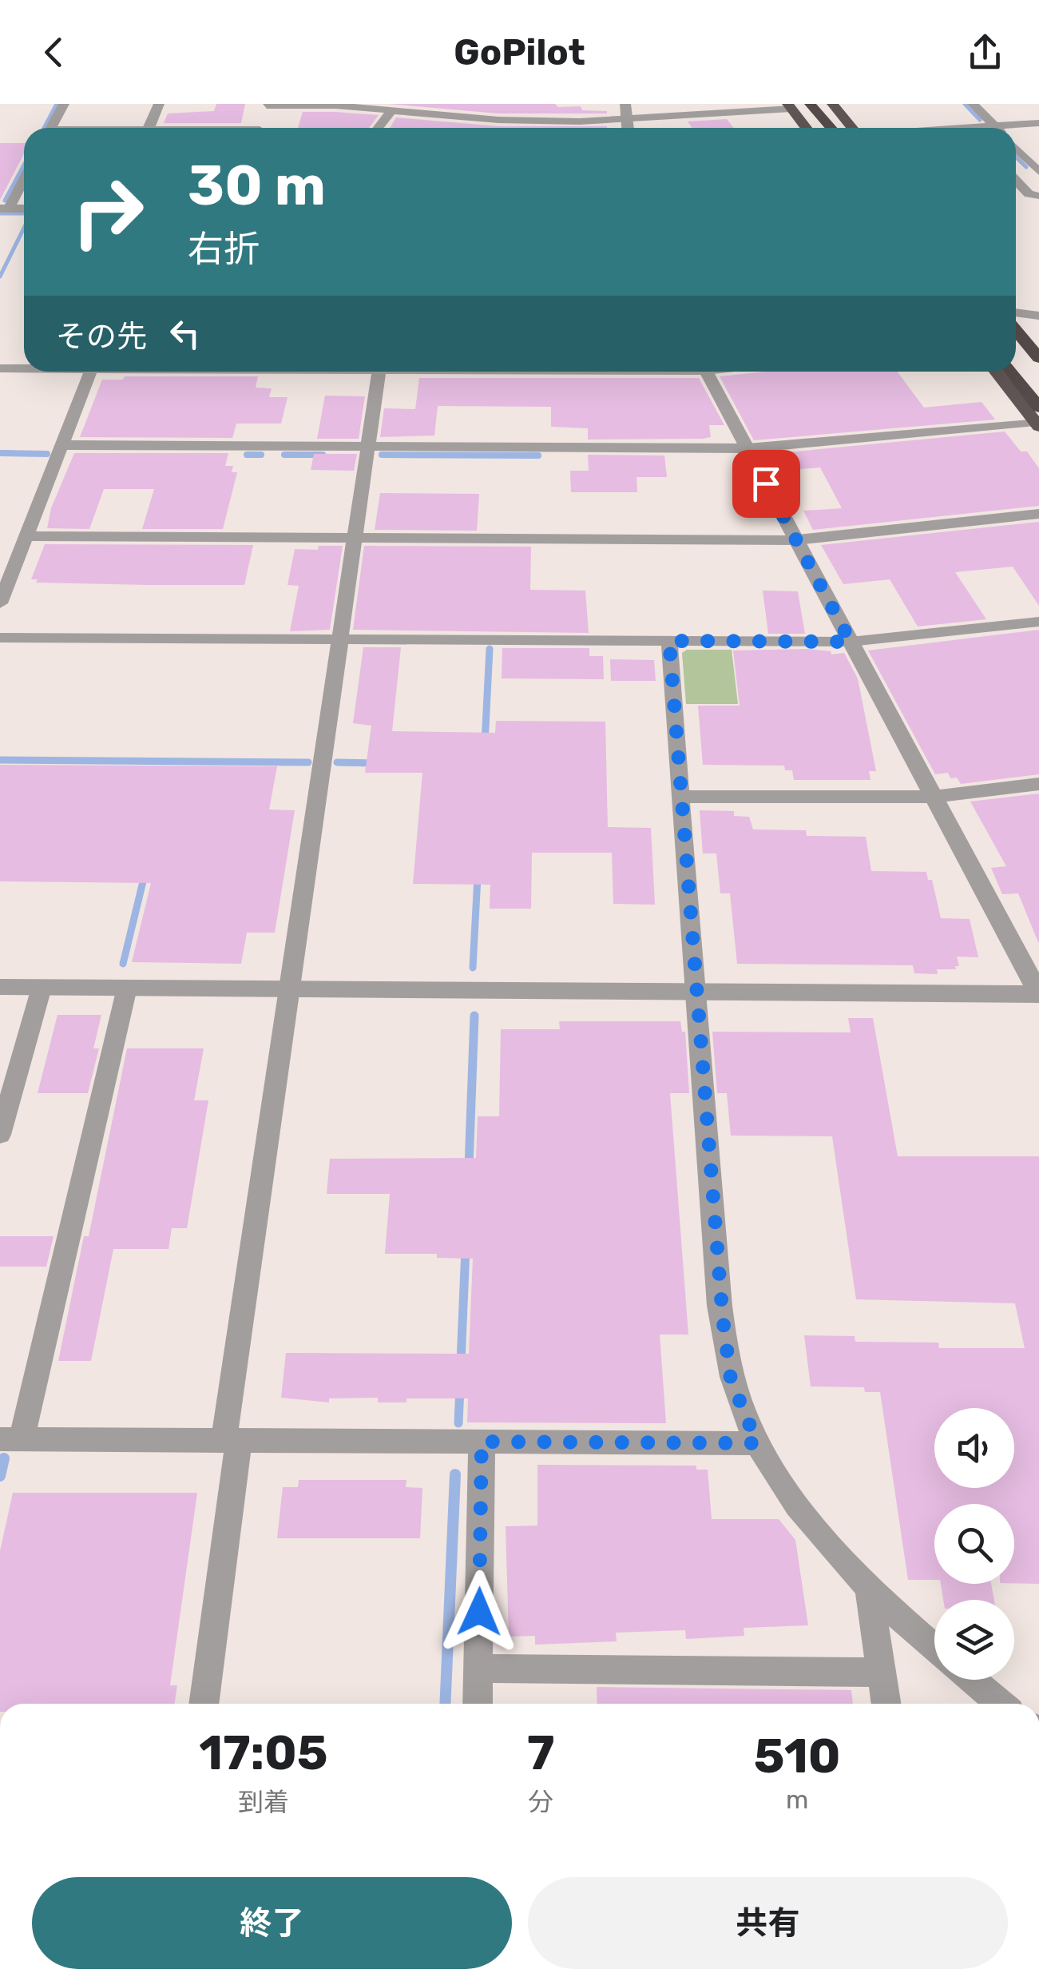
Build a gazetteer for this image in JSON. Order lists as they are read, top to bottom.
{
  "page": {
    "header": "GoPilot",
    "turn": ["30 m", "右折"],
    "then": "その先",
    "eta": [
      "17:05",
      "到着",
      "7",
      "分",
      "510",
      "m"
    ],
    "buttons": ["終了", "共有"]
  }
}
